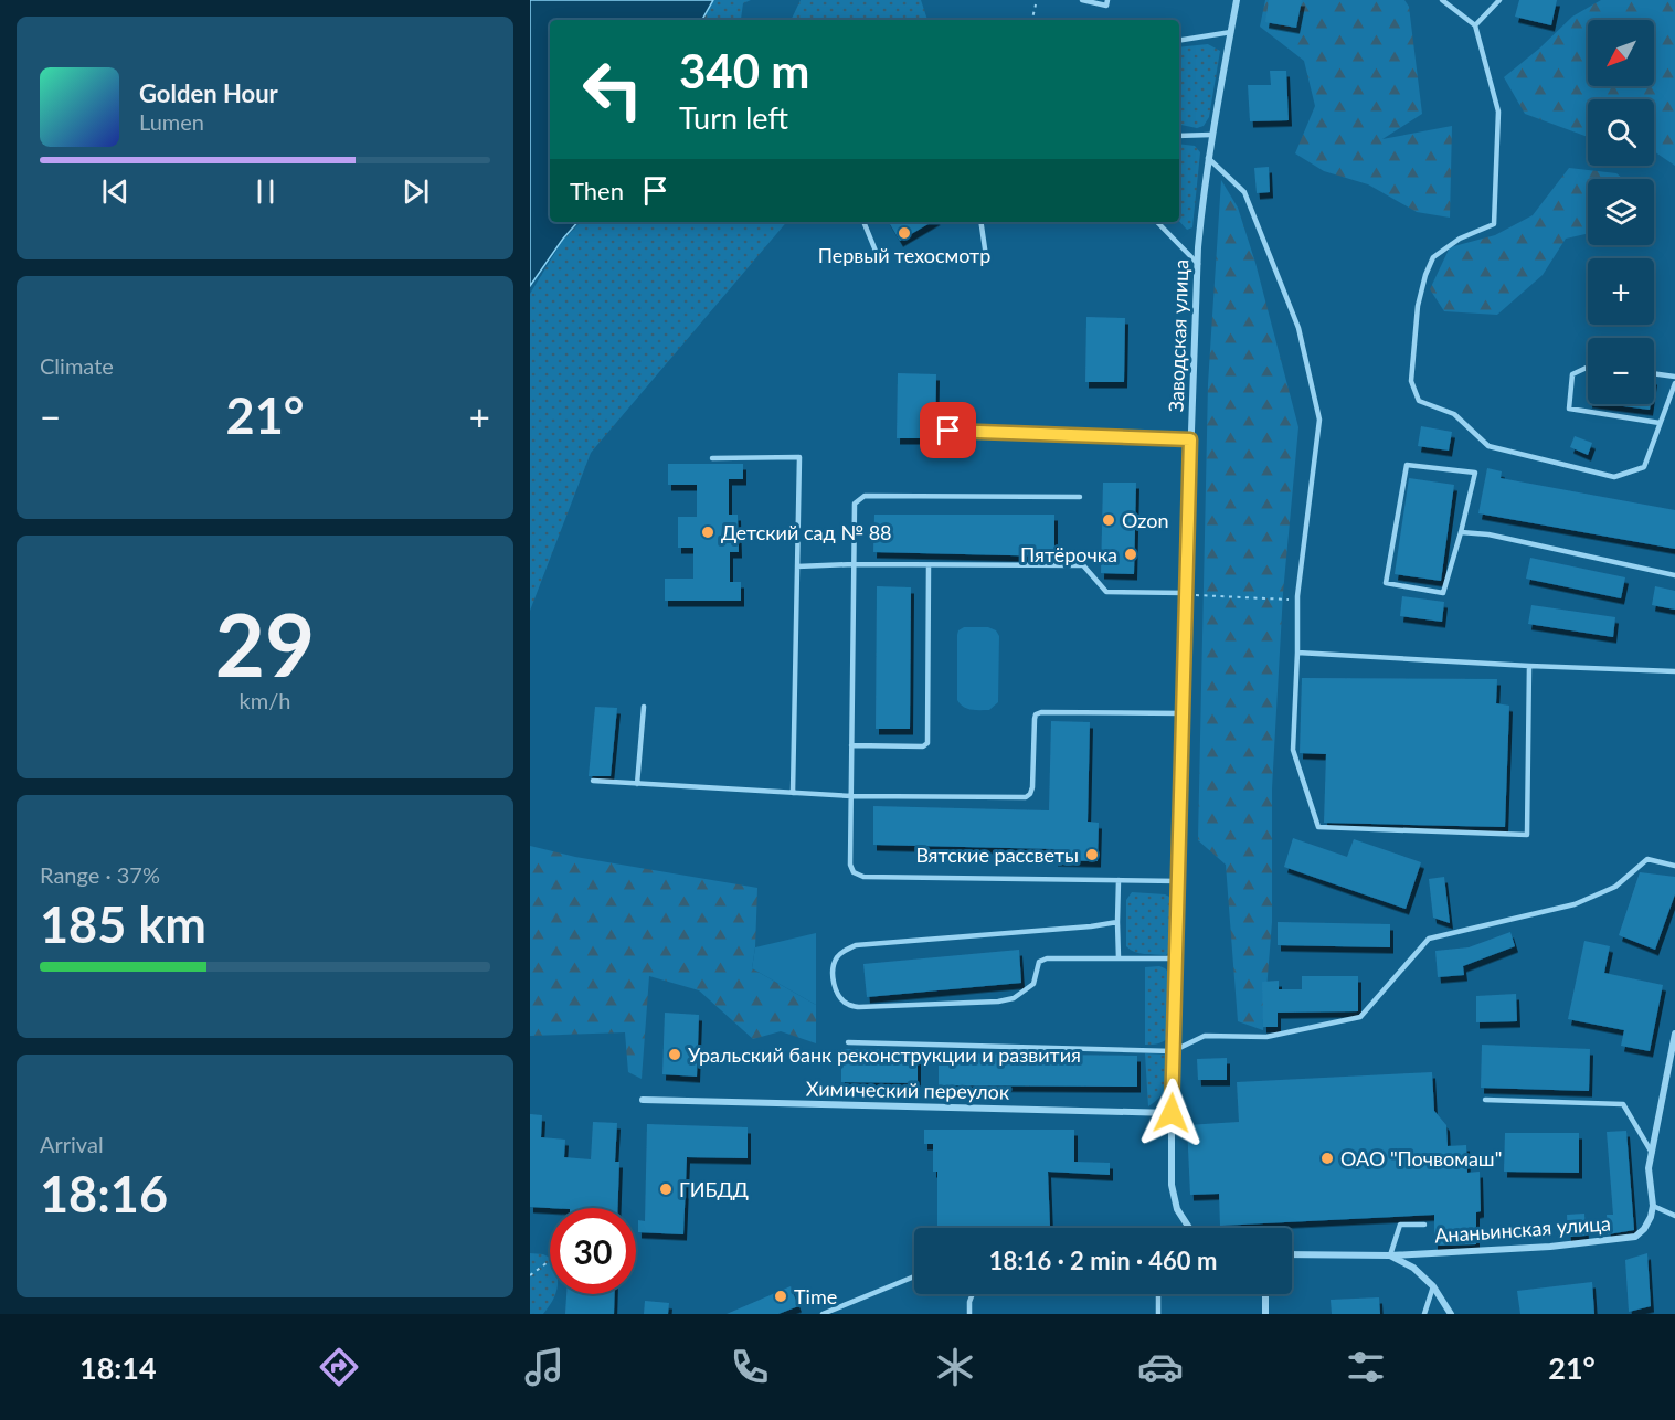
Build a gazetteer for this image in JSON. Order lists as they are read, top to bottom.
{
  "streets": {
    "street": ["Заводская улица", "Химический переулок", "Ананьинская улица"]
  },
  "crossings": [
    ["Заводская улица", "Химический переулок"]
  ],
  "places": [
    "Первый техосмотр",
    "Ozon",
    "Детский сад № 88",
    "Пятёрочка",
    "Вятские рассветы",
    "Уральский банк реконструкции и развития",
    "ОАО \"Почвомаш\"",
    "ГИБДД",
    "Time"
  ],
  "north": "bottom left",
  "page": {
    "map_buttons": ["+", "−"],
    "turn": ["340 m", "Turn left"],
    "song": ["Golden Hour", "Lumen"],
    "then": "Then",
    "tile": [
      "Climate",
      ["29", "km/h"],
      ["Range · 37%", "185 km"],
      ["Arrival", "18:16"]
    ],
    "heat": ["−", "21°", "+"],
    "limit": "30",
    "trip": "18:16 · 2 min · 460 m",
    "tabs": ["18:14", "21°"]
  }
}
